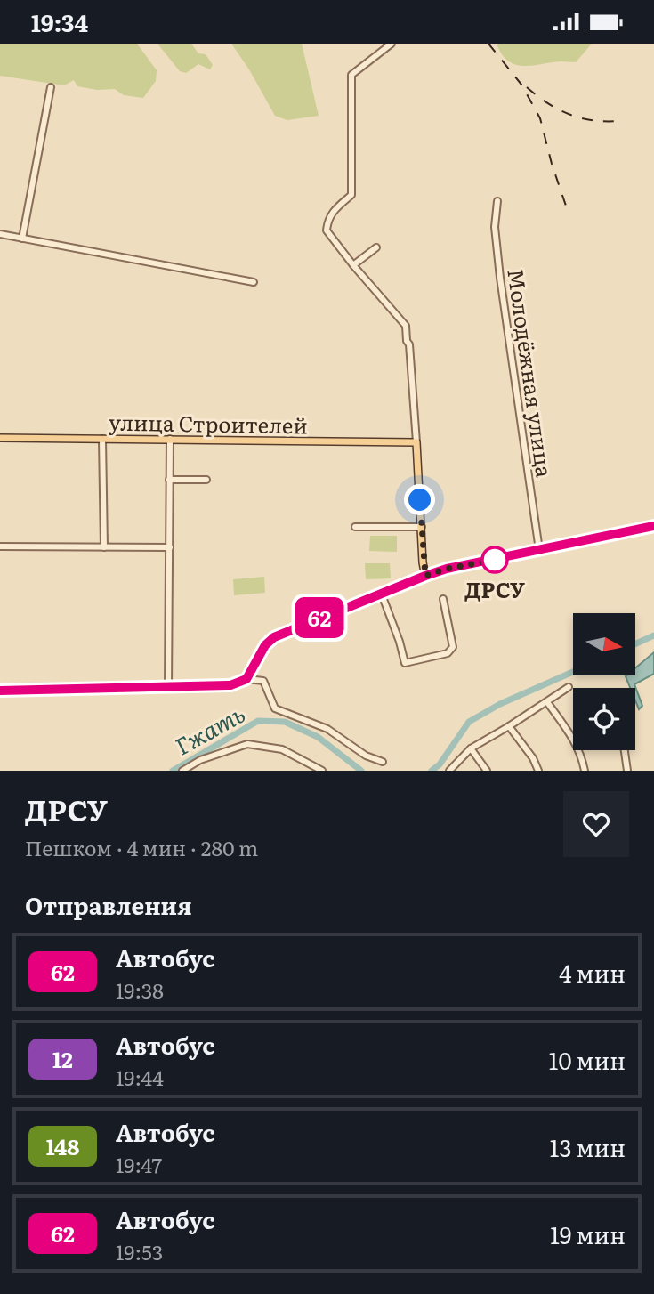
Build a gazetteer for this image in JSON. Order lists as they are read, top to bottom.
{
  "streets": {
    "main road": ["улица Строителей"],
    "street": ["Молодёжная улица"]
  },
  "water": ["Гжать"],
  "places": ["ДРСУ"],
  "lines": ["bus line 62"],
  "north": "right",
  "page": {
    "status": "19:34",
    "on_map": "62",
    "heading": [
      ["ДРСУ", "Пешком · 4 мин · 280 m"],
      "Отправления"
    ],
    "list": [
      {
        "mark": "62",
        "name": "Автобус",
        "note": "19:38",
        "value": "4 мин"
      },
      {
        "mark": "12",
        "name": "Автобус",
        "note": "19:44",
        "value": "10 мин"
      },
      {
        "mark": "148",
        "name": "Автобус",
        "note": "19:47",
        "value": "13 мин"
      },
      {
        "mark": "62",
        "name": "Автобус",
        "note": "19:53",
        "value": "19 мин"
      }
    ]
  }
}
